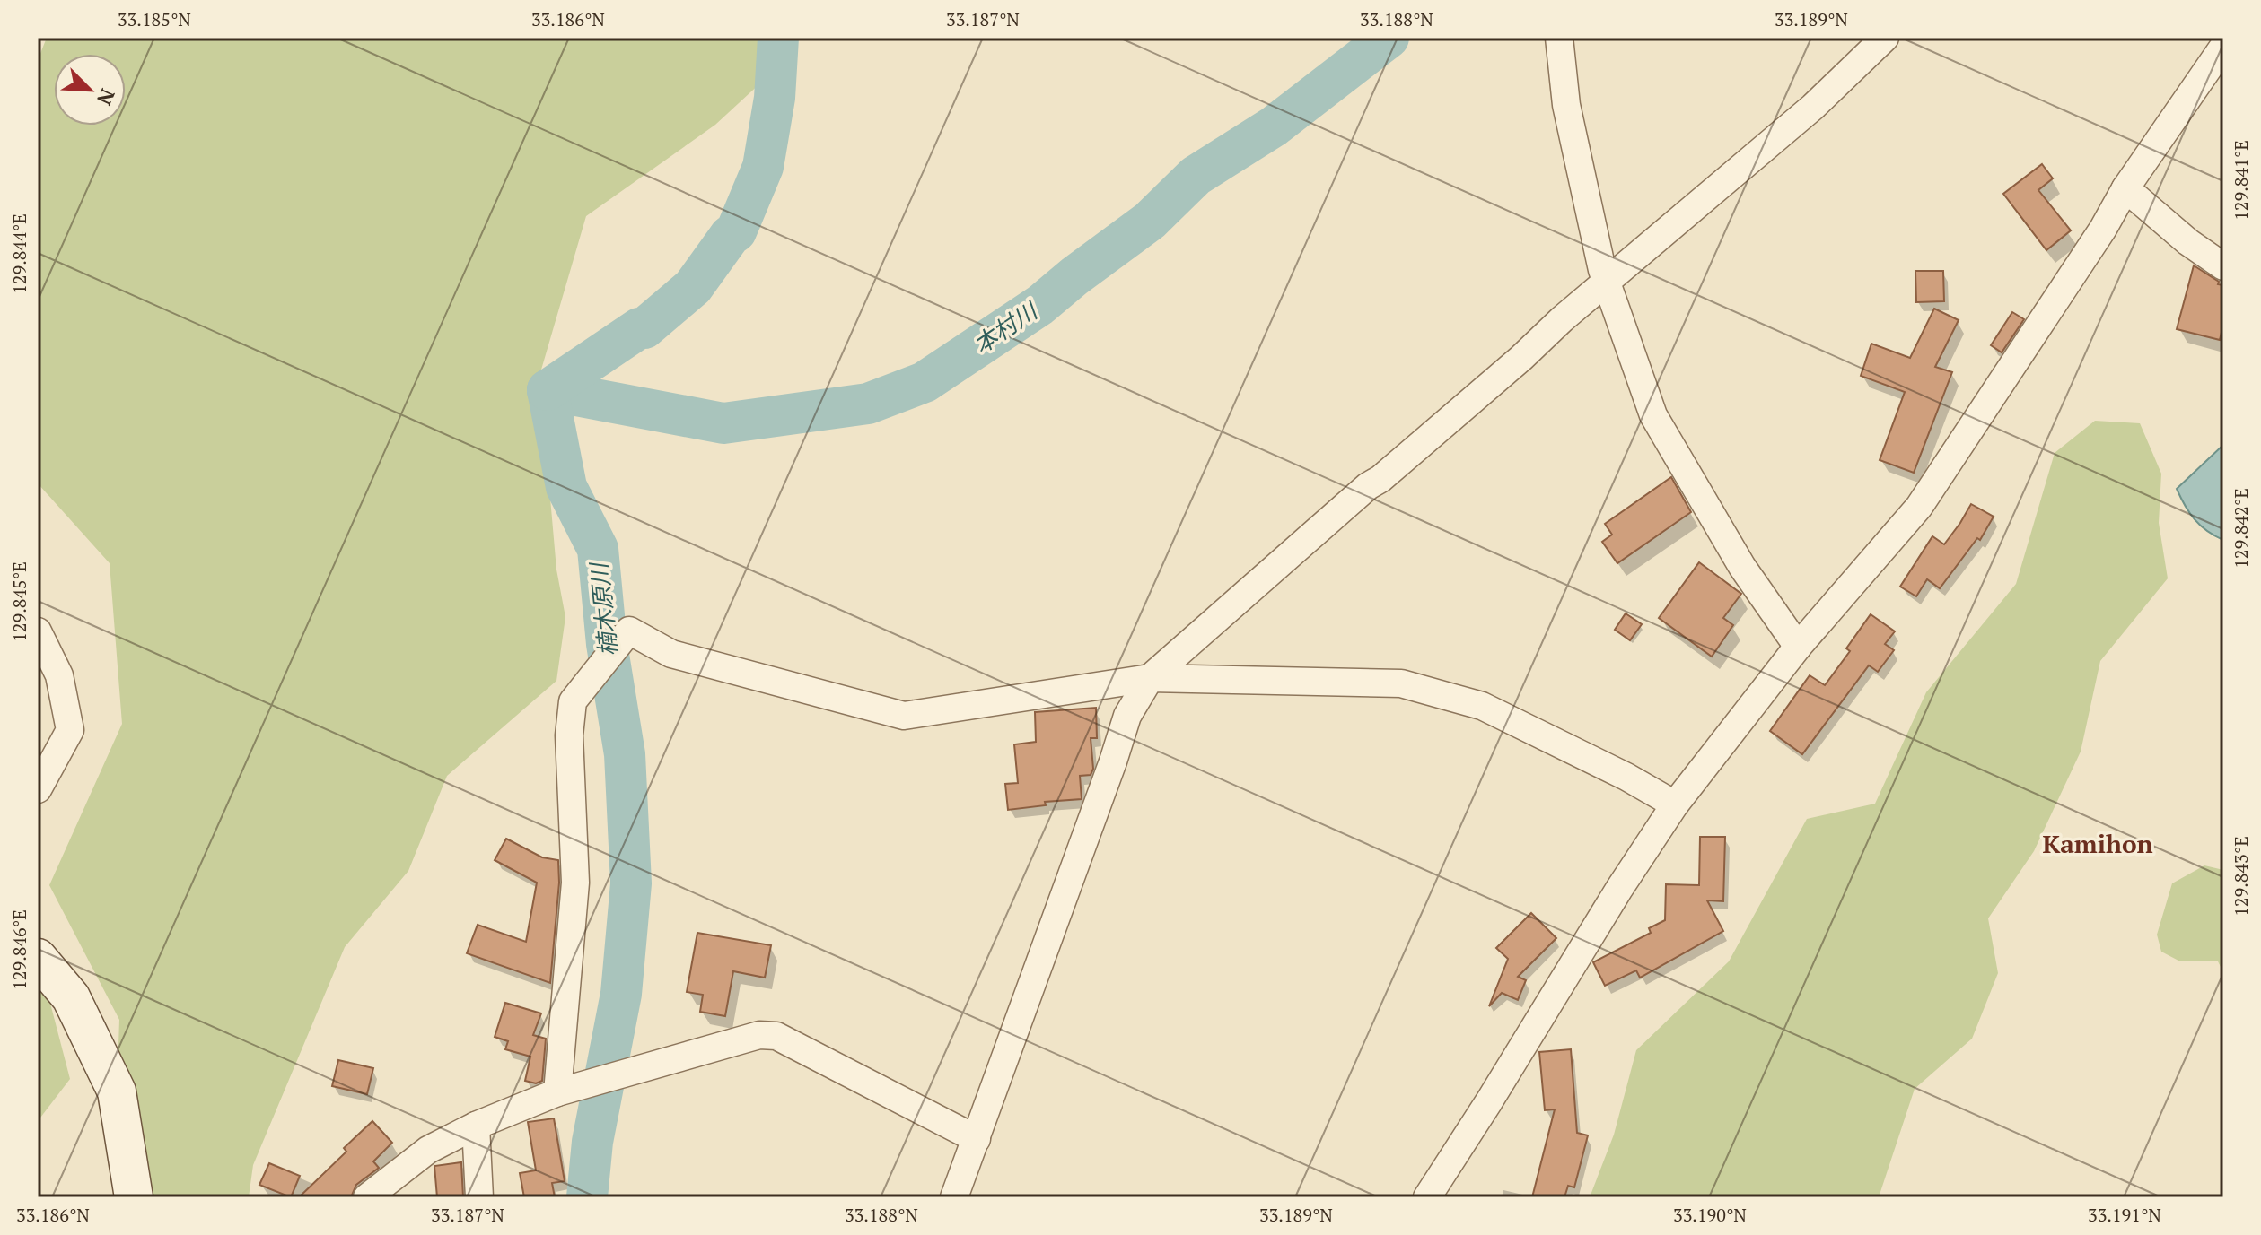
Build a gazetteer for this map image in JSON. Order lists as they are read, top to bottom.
{
  "districts": ["Kamihon"],
  "water": ["本村川", "楠木原川"],
  "north": "bottom right",
  "coordinates": [
    "33.185°N",
    "33.186°N",
    "33.187°N",
    "33.188°N",
    "33.189°N",
    "129.841°E",
    "129.844°E",
    "129.842°E",
    "129.845°E",
    "129.843°E",
    "129.846°E",
    "33.190°N",
    "33.191°N"
  ]
}
